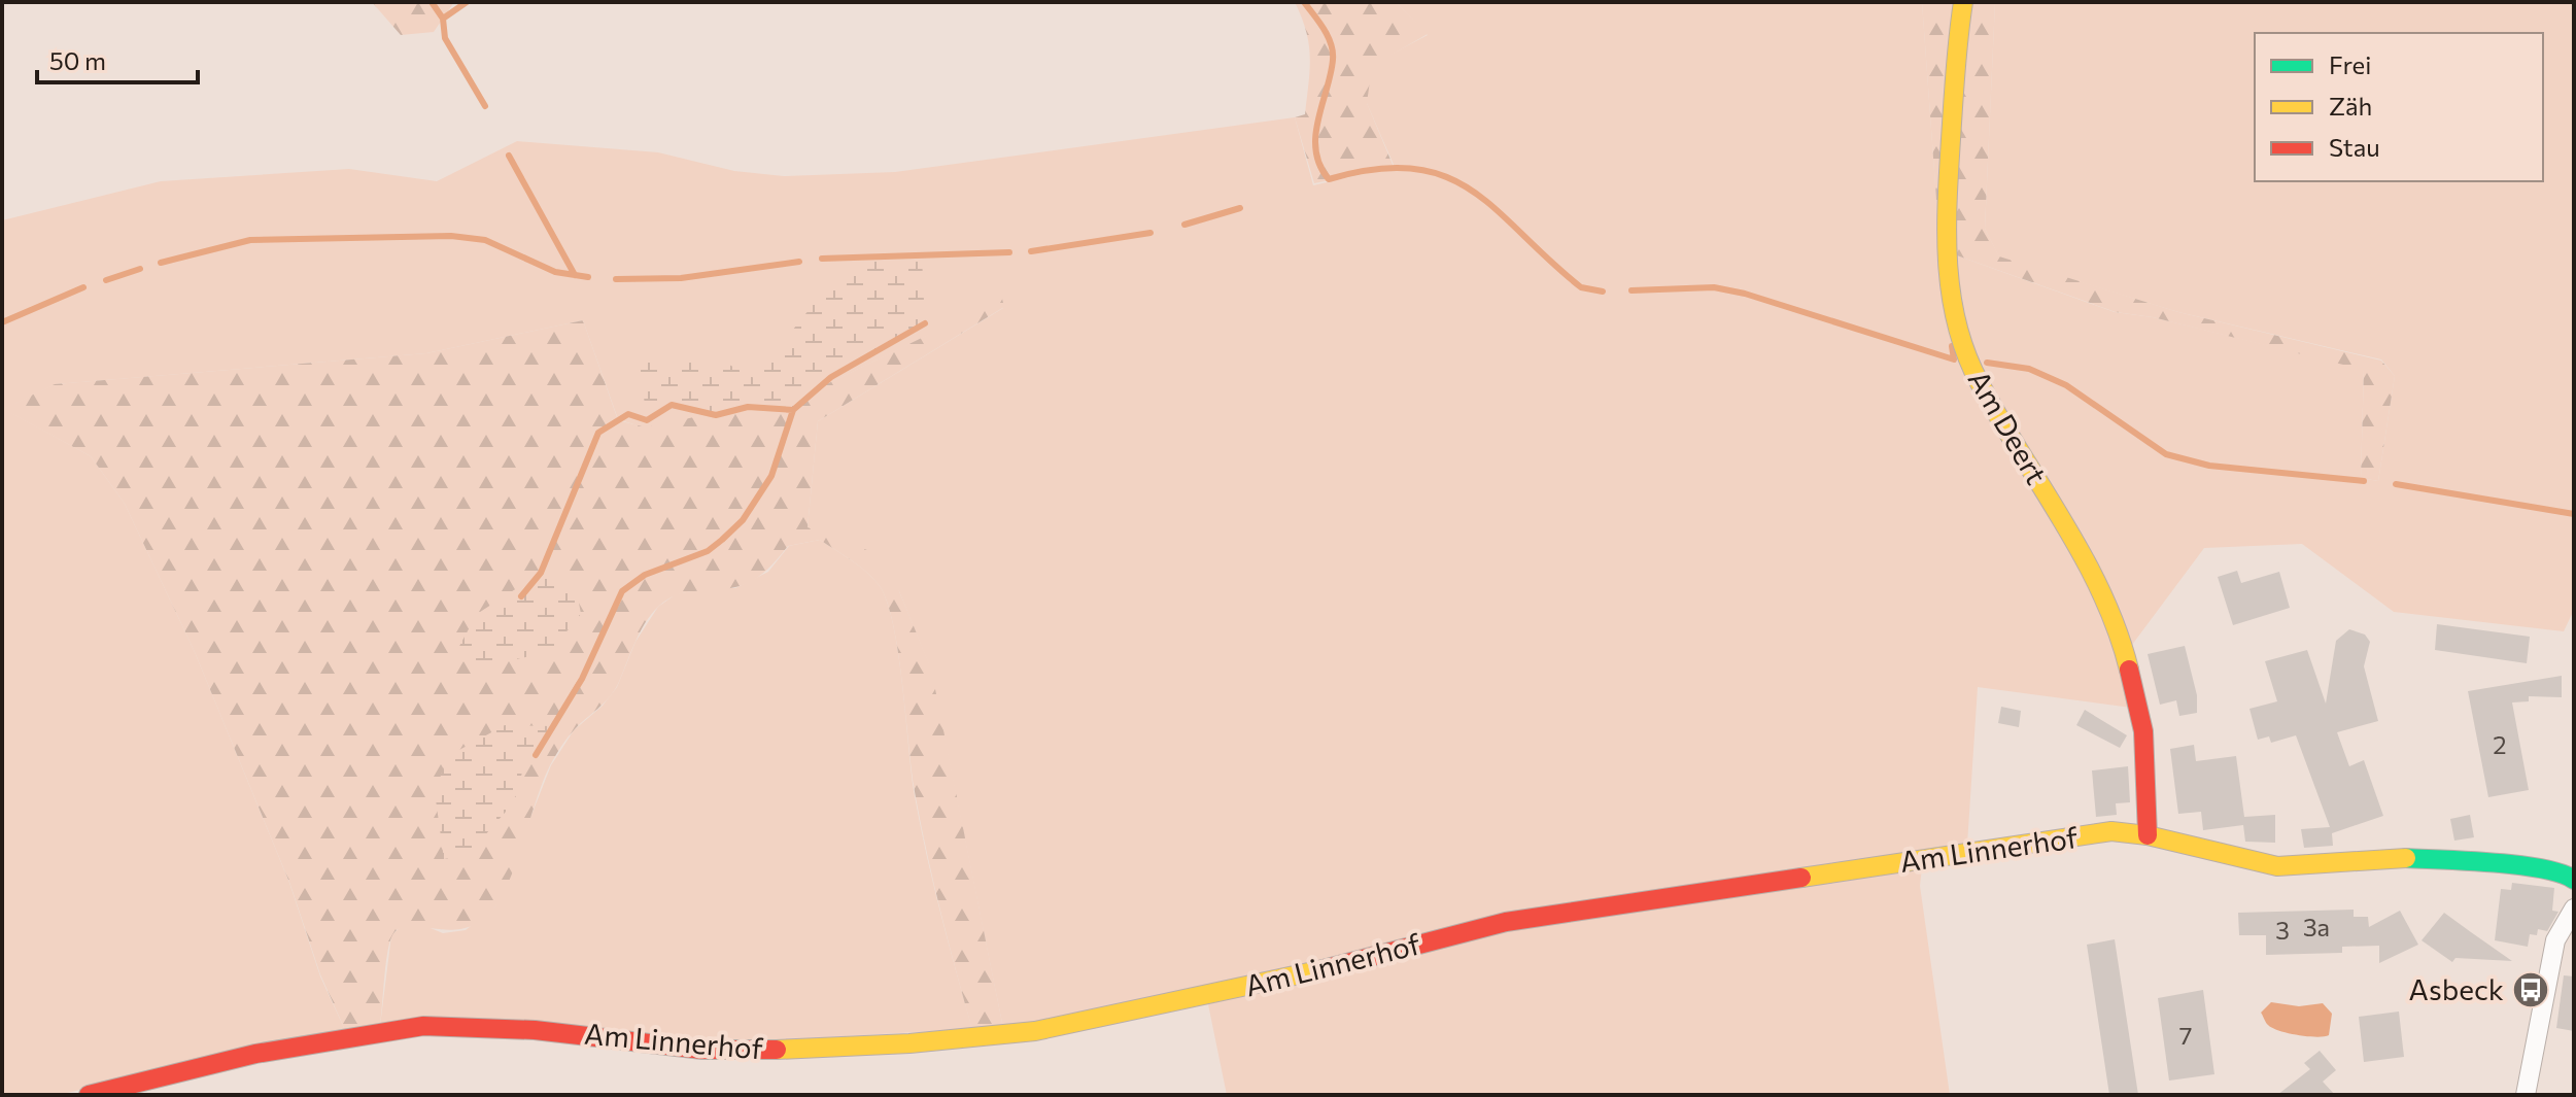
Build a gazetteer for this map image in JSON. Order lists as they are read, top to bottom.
{
  "streets": {
    "street": ["Am Deert", "Am Linnerhof"]
  },
  "crossings": [
    ["Am Deert", "Am Linnerhof"]
  ],
  "places": {
    "bus stop": ["Asbeck"]
  },
  "house_numbers": [
    "2",
    "3a",
    "3",
    "7"
  ],
  "legend": ["Frei", "Zäh", "Stau"],
  "scale_bar": "50 m"
}
